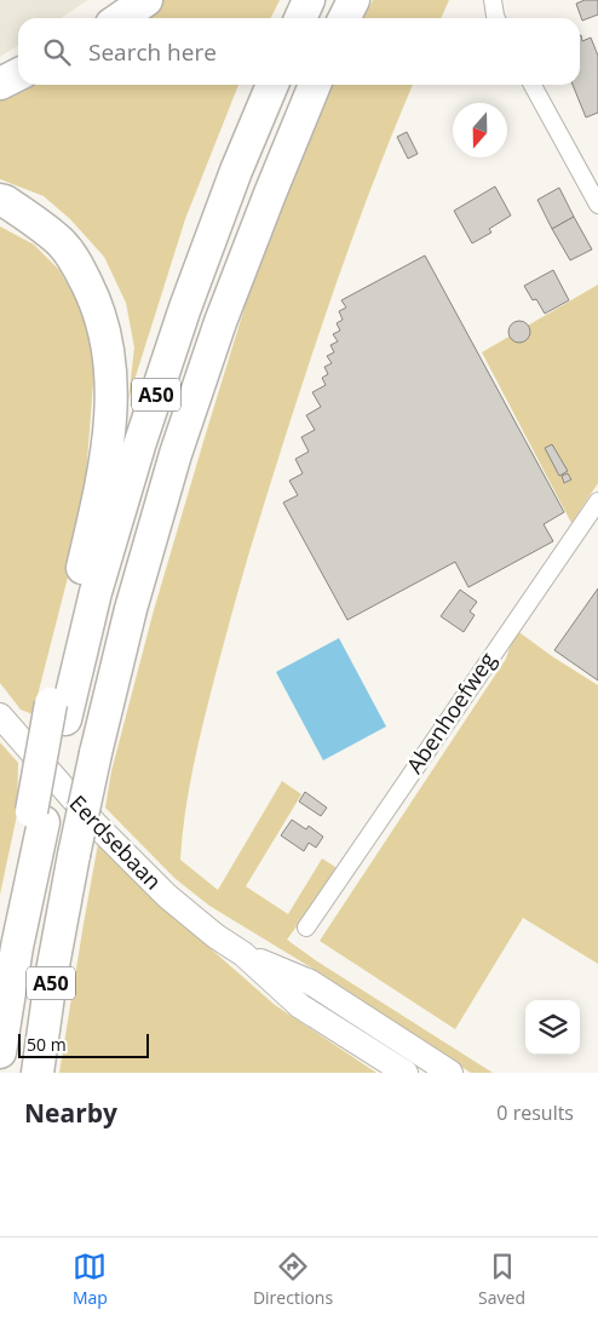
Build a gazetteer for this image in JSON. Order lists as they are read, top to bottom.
{
  "streets": {
    "highway": ["A50"],
    "main road": ["Eerdsebaan"],
    "street": ["Abenhoefweg"]
  },
  "scale_bar": "50 m",
  "north": "bottom",
  "page": {
    "search": "Search here",
    "scale": "50 m",
    "heading": ["Nearby", "0 results"],
    "nav": ["Map", "Directions", "Saved"]
  }
}
